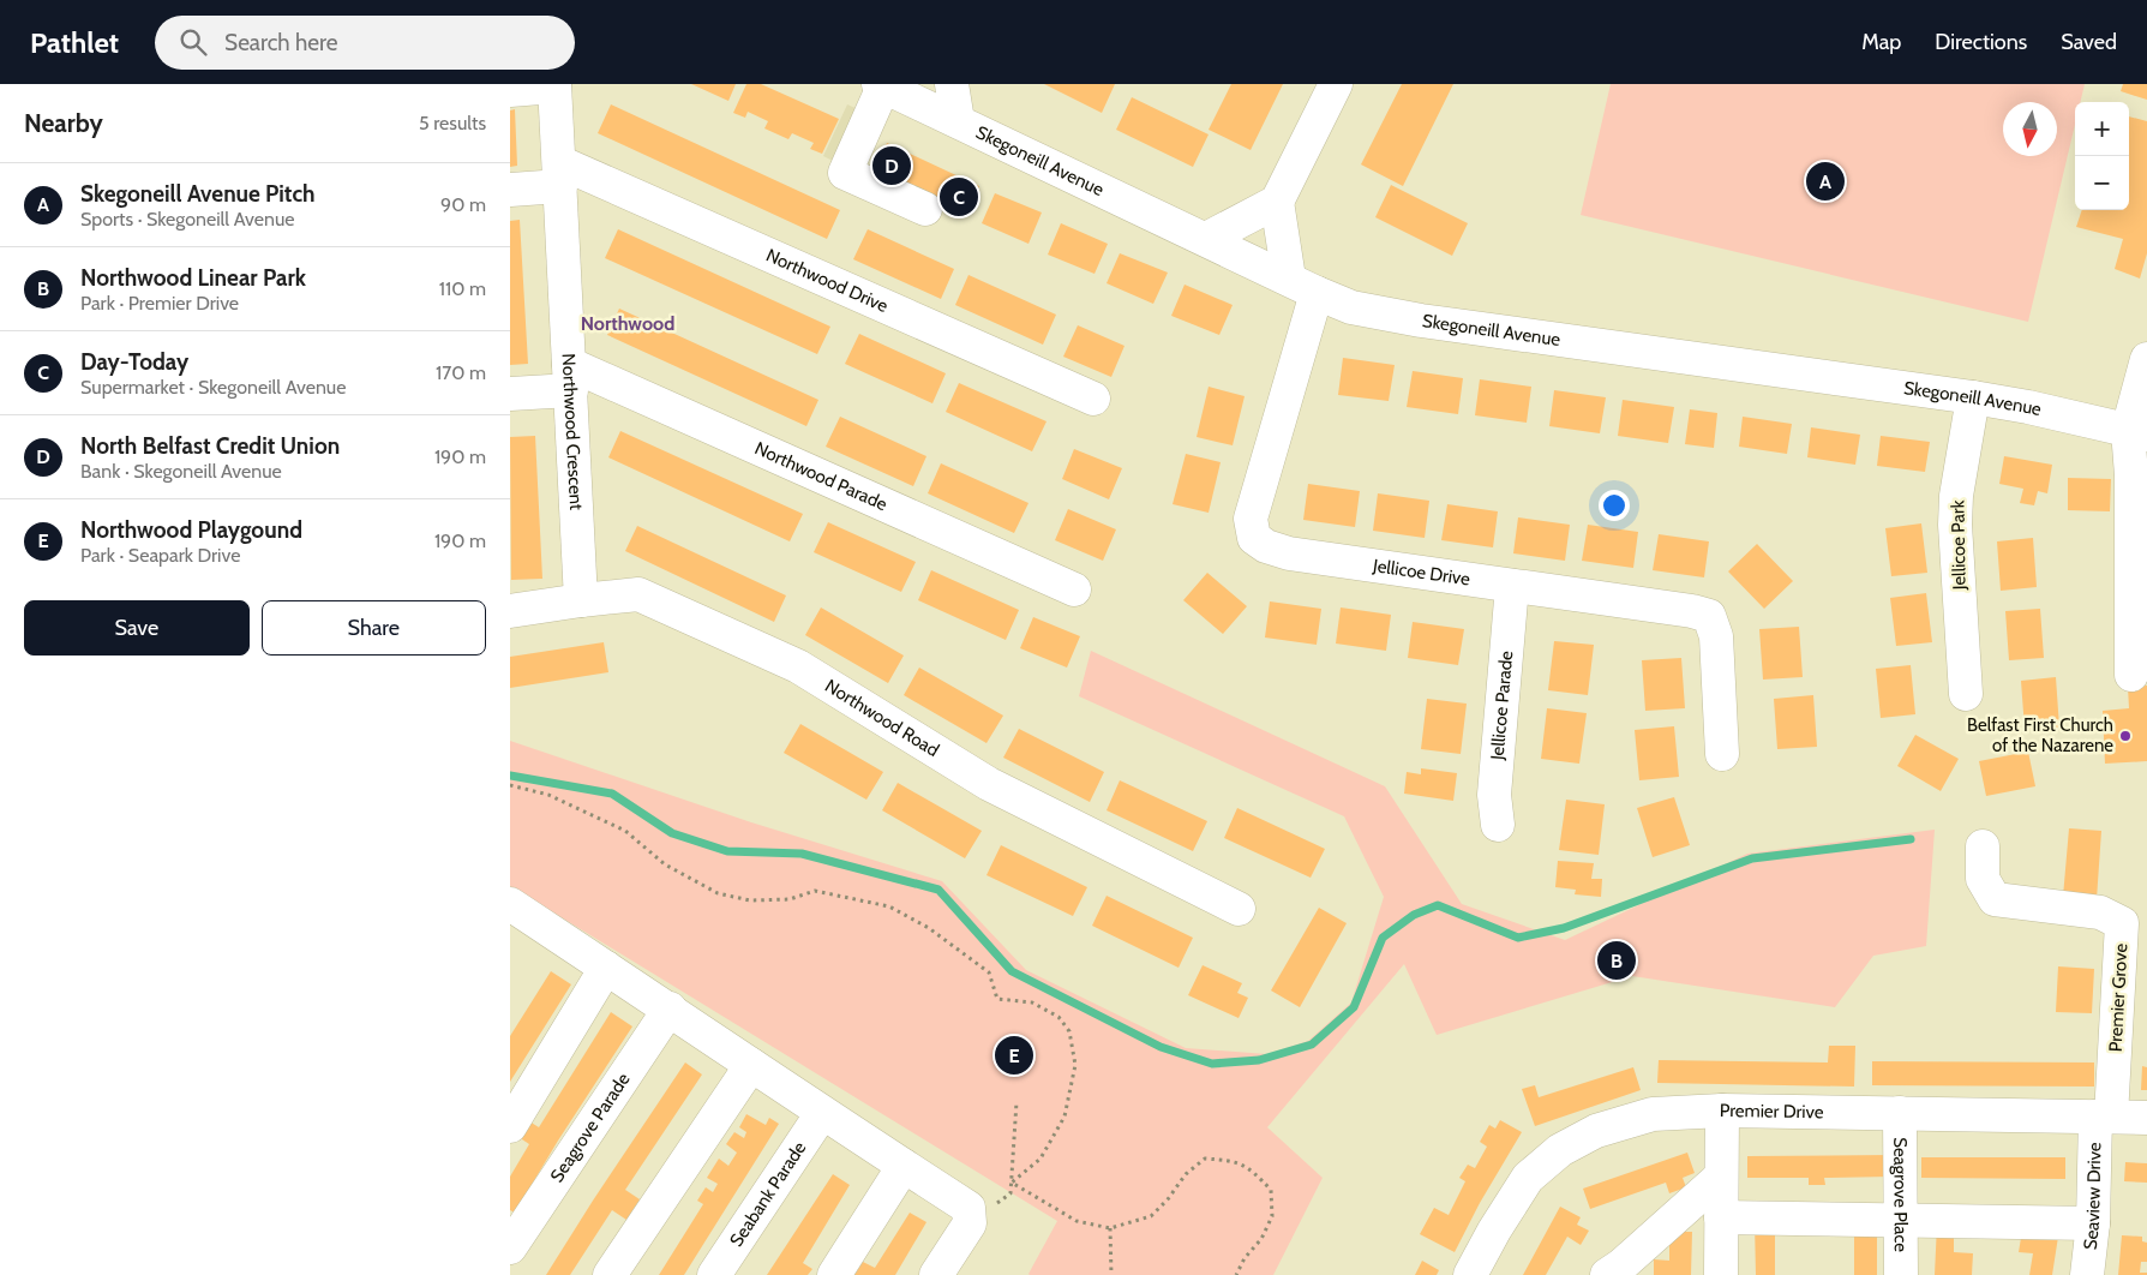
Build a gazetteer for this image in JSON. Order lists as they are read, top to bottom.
{
  "streets": {
    "street": [
      "Skegoneill Avenue",
      "Northwood Drive",
      "Northwood Crescent",
      "Northwood Parade",
      "Jellicoe Park",
      "Jellicoe Drive",
      "Jellicoe Parade",
      "Northwood Road",
      "Premier Grove",
      "Premier Drive",
      "Seagrove Parade",
      "Seabank Parade",
      "Seagrove Place",
      "Seaview Drive"
    ]
  },
  "crossings": [
    ["Skegoneill Avenue", "Jellicoe Park"],
    ["Skegoneill Avenue", "Jellicoe Drive"],
    ["Northwood Drive", "Northwood Crescent"],
    ["Northwood Crescent", "Northwood Parade"],
    ["Northwood Crescent", "Northwood Road"],
    ["Jellicoe Drive", "Jellicoe Parade"],
    ["Premier Grove", "Premier Drive"],
    ["Premier Grove", "Seaview Drive"],
    ["Premier Drive", "Seagrove Place"],
    ["Premier Drive", "Seaview Drive"]
  ],
  "districts": ["Northwood"],
  "places": ["Belfast First Church of the Nazarene"],
  "north": "bottom",
  "page": {
    "header": "Pathlet",
    "search": "Search here",
    "nav": ["Map", "Directions", "Saved"],
    "heading": ["Nearby", "5 results"],
    "map_buttons": ["+", "−"],
    "pins": [
      "D",
      "A",
      "C",
      "B",
      "E"
    ],
    "list": [
      {
        "mark": "A",
        "name": "Skegoneill Avenue Pitch",
        "note": "Sports · Skegoneill Avenue",
        "value": "90 m"
      },
      {
        "mark": "B",
        "name": "Northwood Linear Park",
        "note": "Park · Premier Drive",
        "value": "110 m"
      },
      {
        "mark": "C",
        "name": "Day-Today",
        "note": "Supermarket · Skegoneill Avenue",
        "value": "170 m"
      },
      {
        "mark": "D",
        "name": "North Belfast Credit Union",
        "note": "Bank · Skegoneill Avenue",
        "value": "190 m"
      },
      {
        "mark": "E",
        "name": "Northwood Playgound",
        "note": "Park · Seapark Drive",
        "value": "190 m"
      }
    ],
    "buttons": ["Save", "Share"]
  }
}
